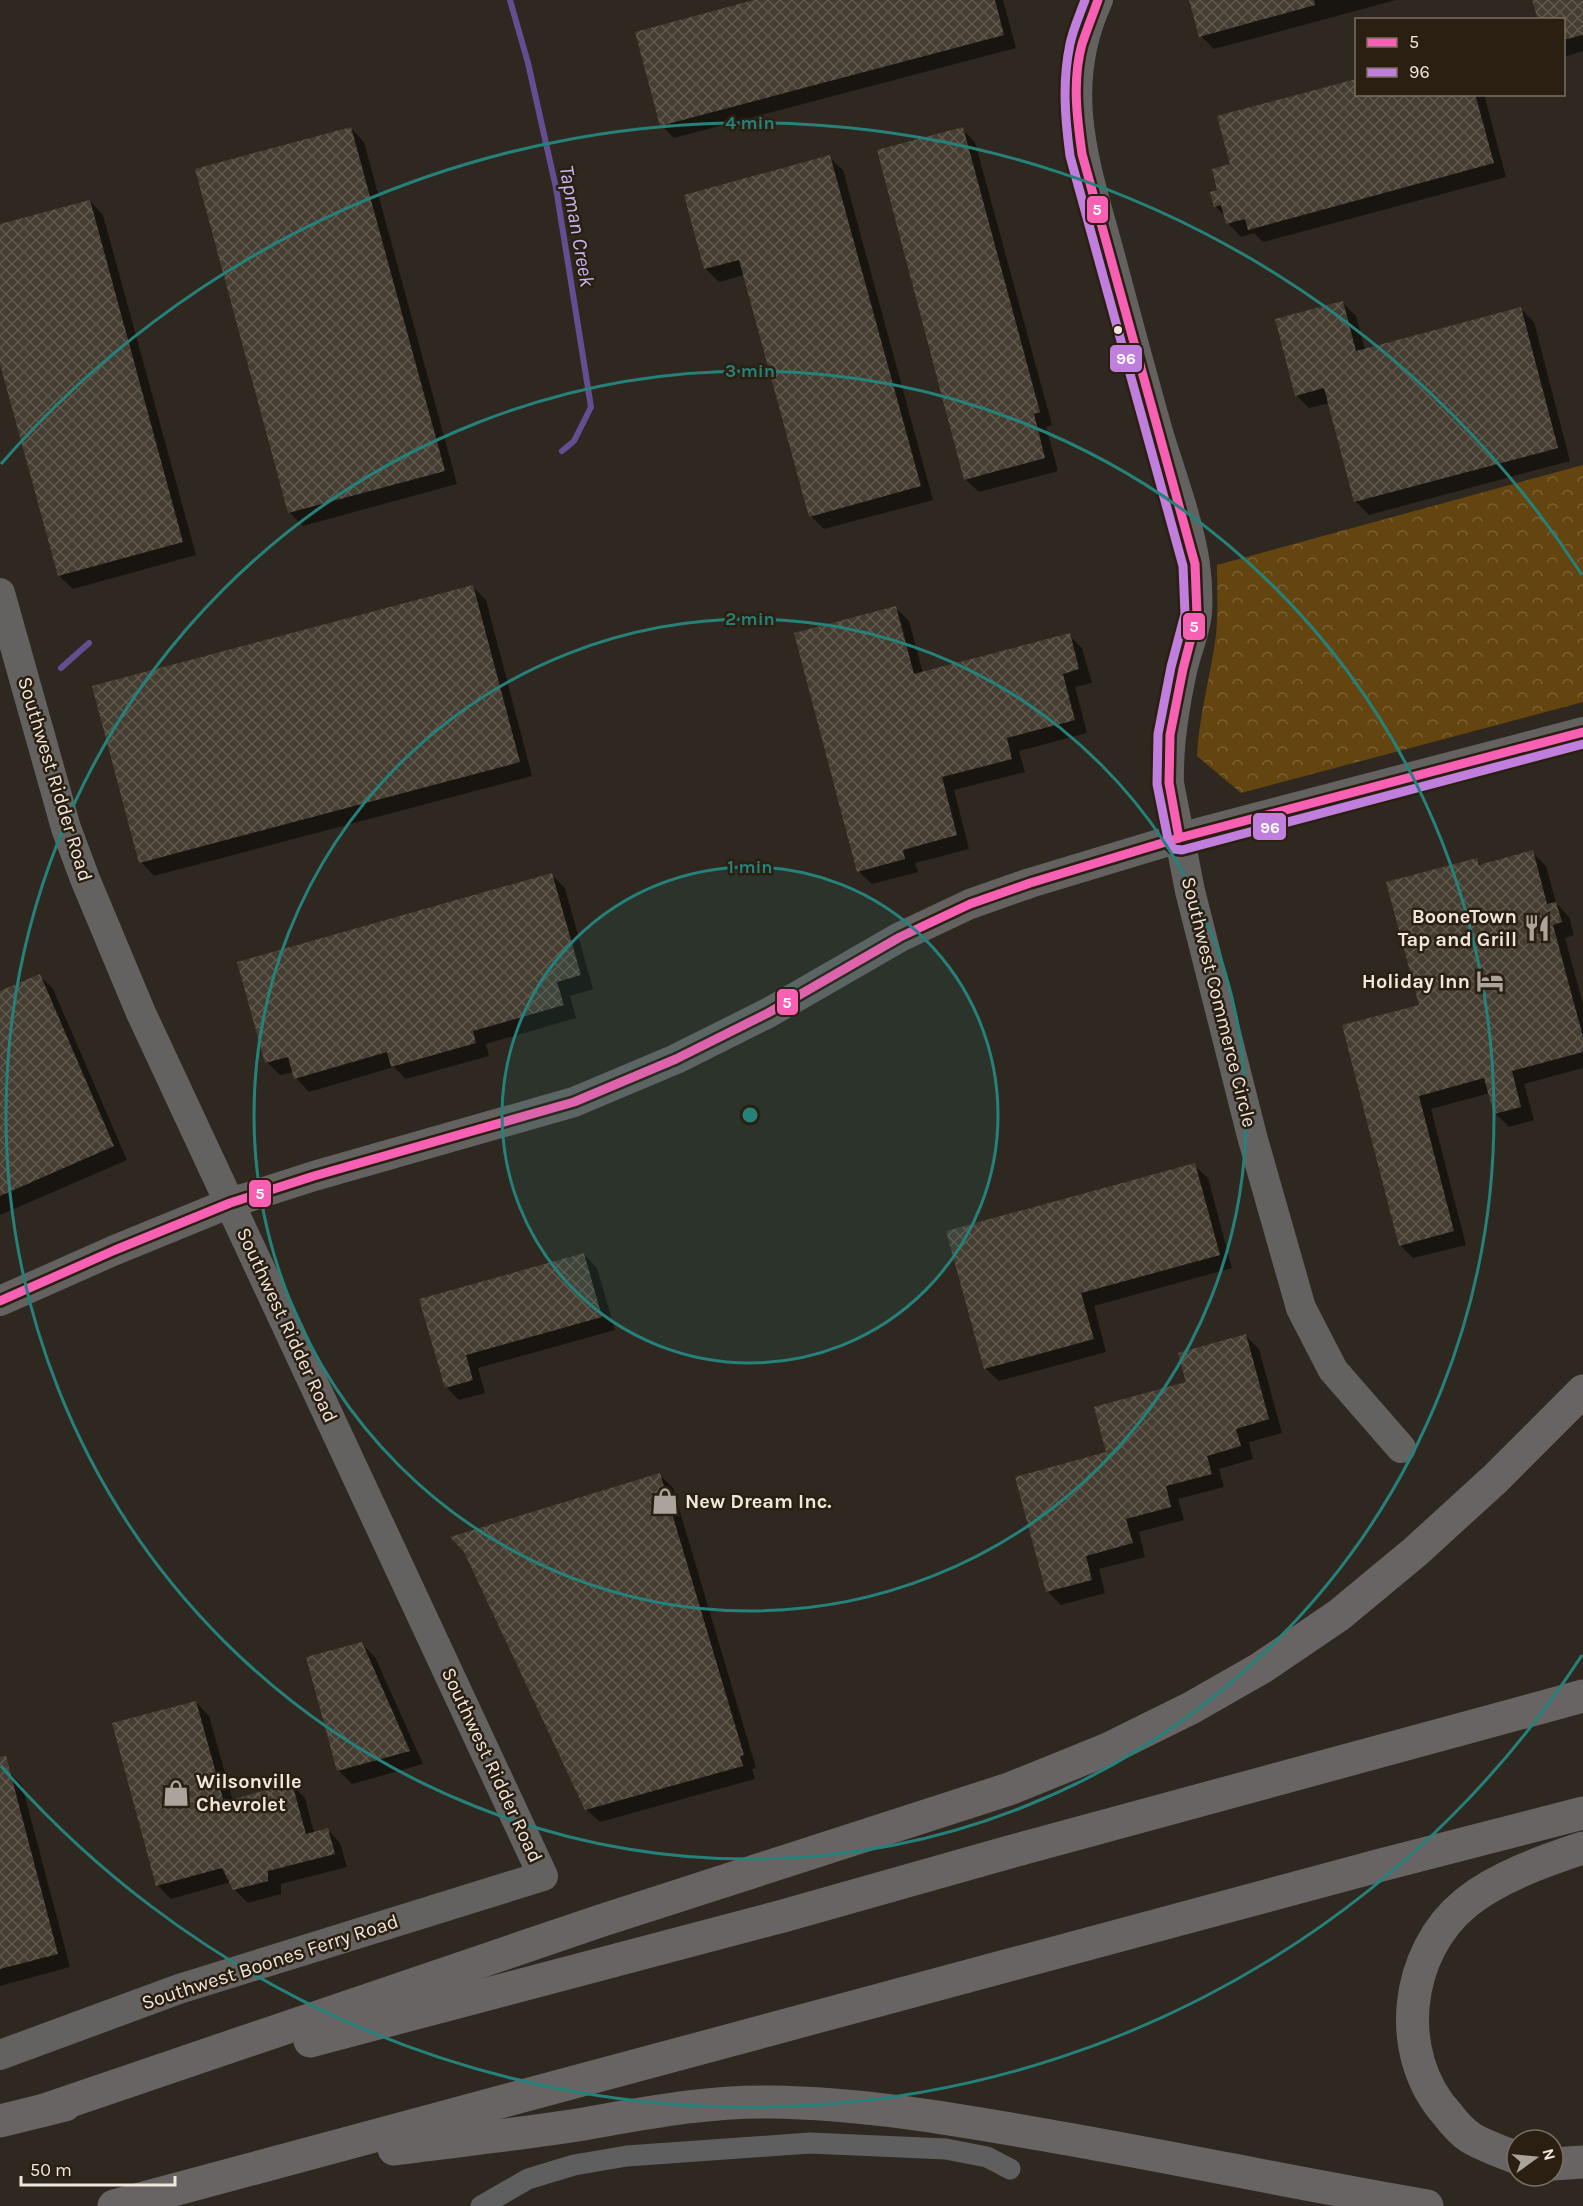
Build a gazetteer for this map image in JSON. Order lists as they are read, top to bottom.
{
  "streets": {
    "street": ["Southwest Ridder Road", "Southwest Commerce Circle", "Southwest Boones Ferry Road"]
  },
  "crossings": [
    ["Southwest Ridder Road", "Southwest Boones Ferry Road"]
  ],
  "water": ["Tapman Creek"],
  "places": {
    "restaurant": ["BooneTown Tap and Grill"],
    "hotel": ["Holiday Inn"],
    "shop": ["New Dream Inc.", "Wilsonville Chevrolet"]
  },
  "lines": ["transit line 5", "transit line 96"],
  "legend": ["5", "96"],
  "scale_bar": "50 m",
  "north": "right",
  "rings": [
    "4 min",
    "3 min",
    "2 min",
    "1 min"
  ]
}
